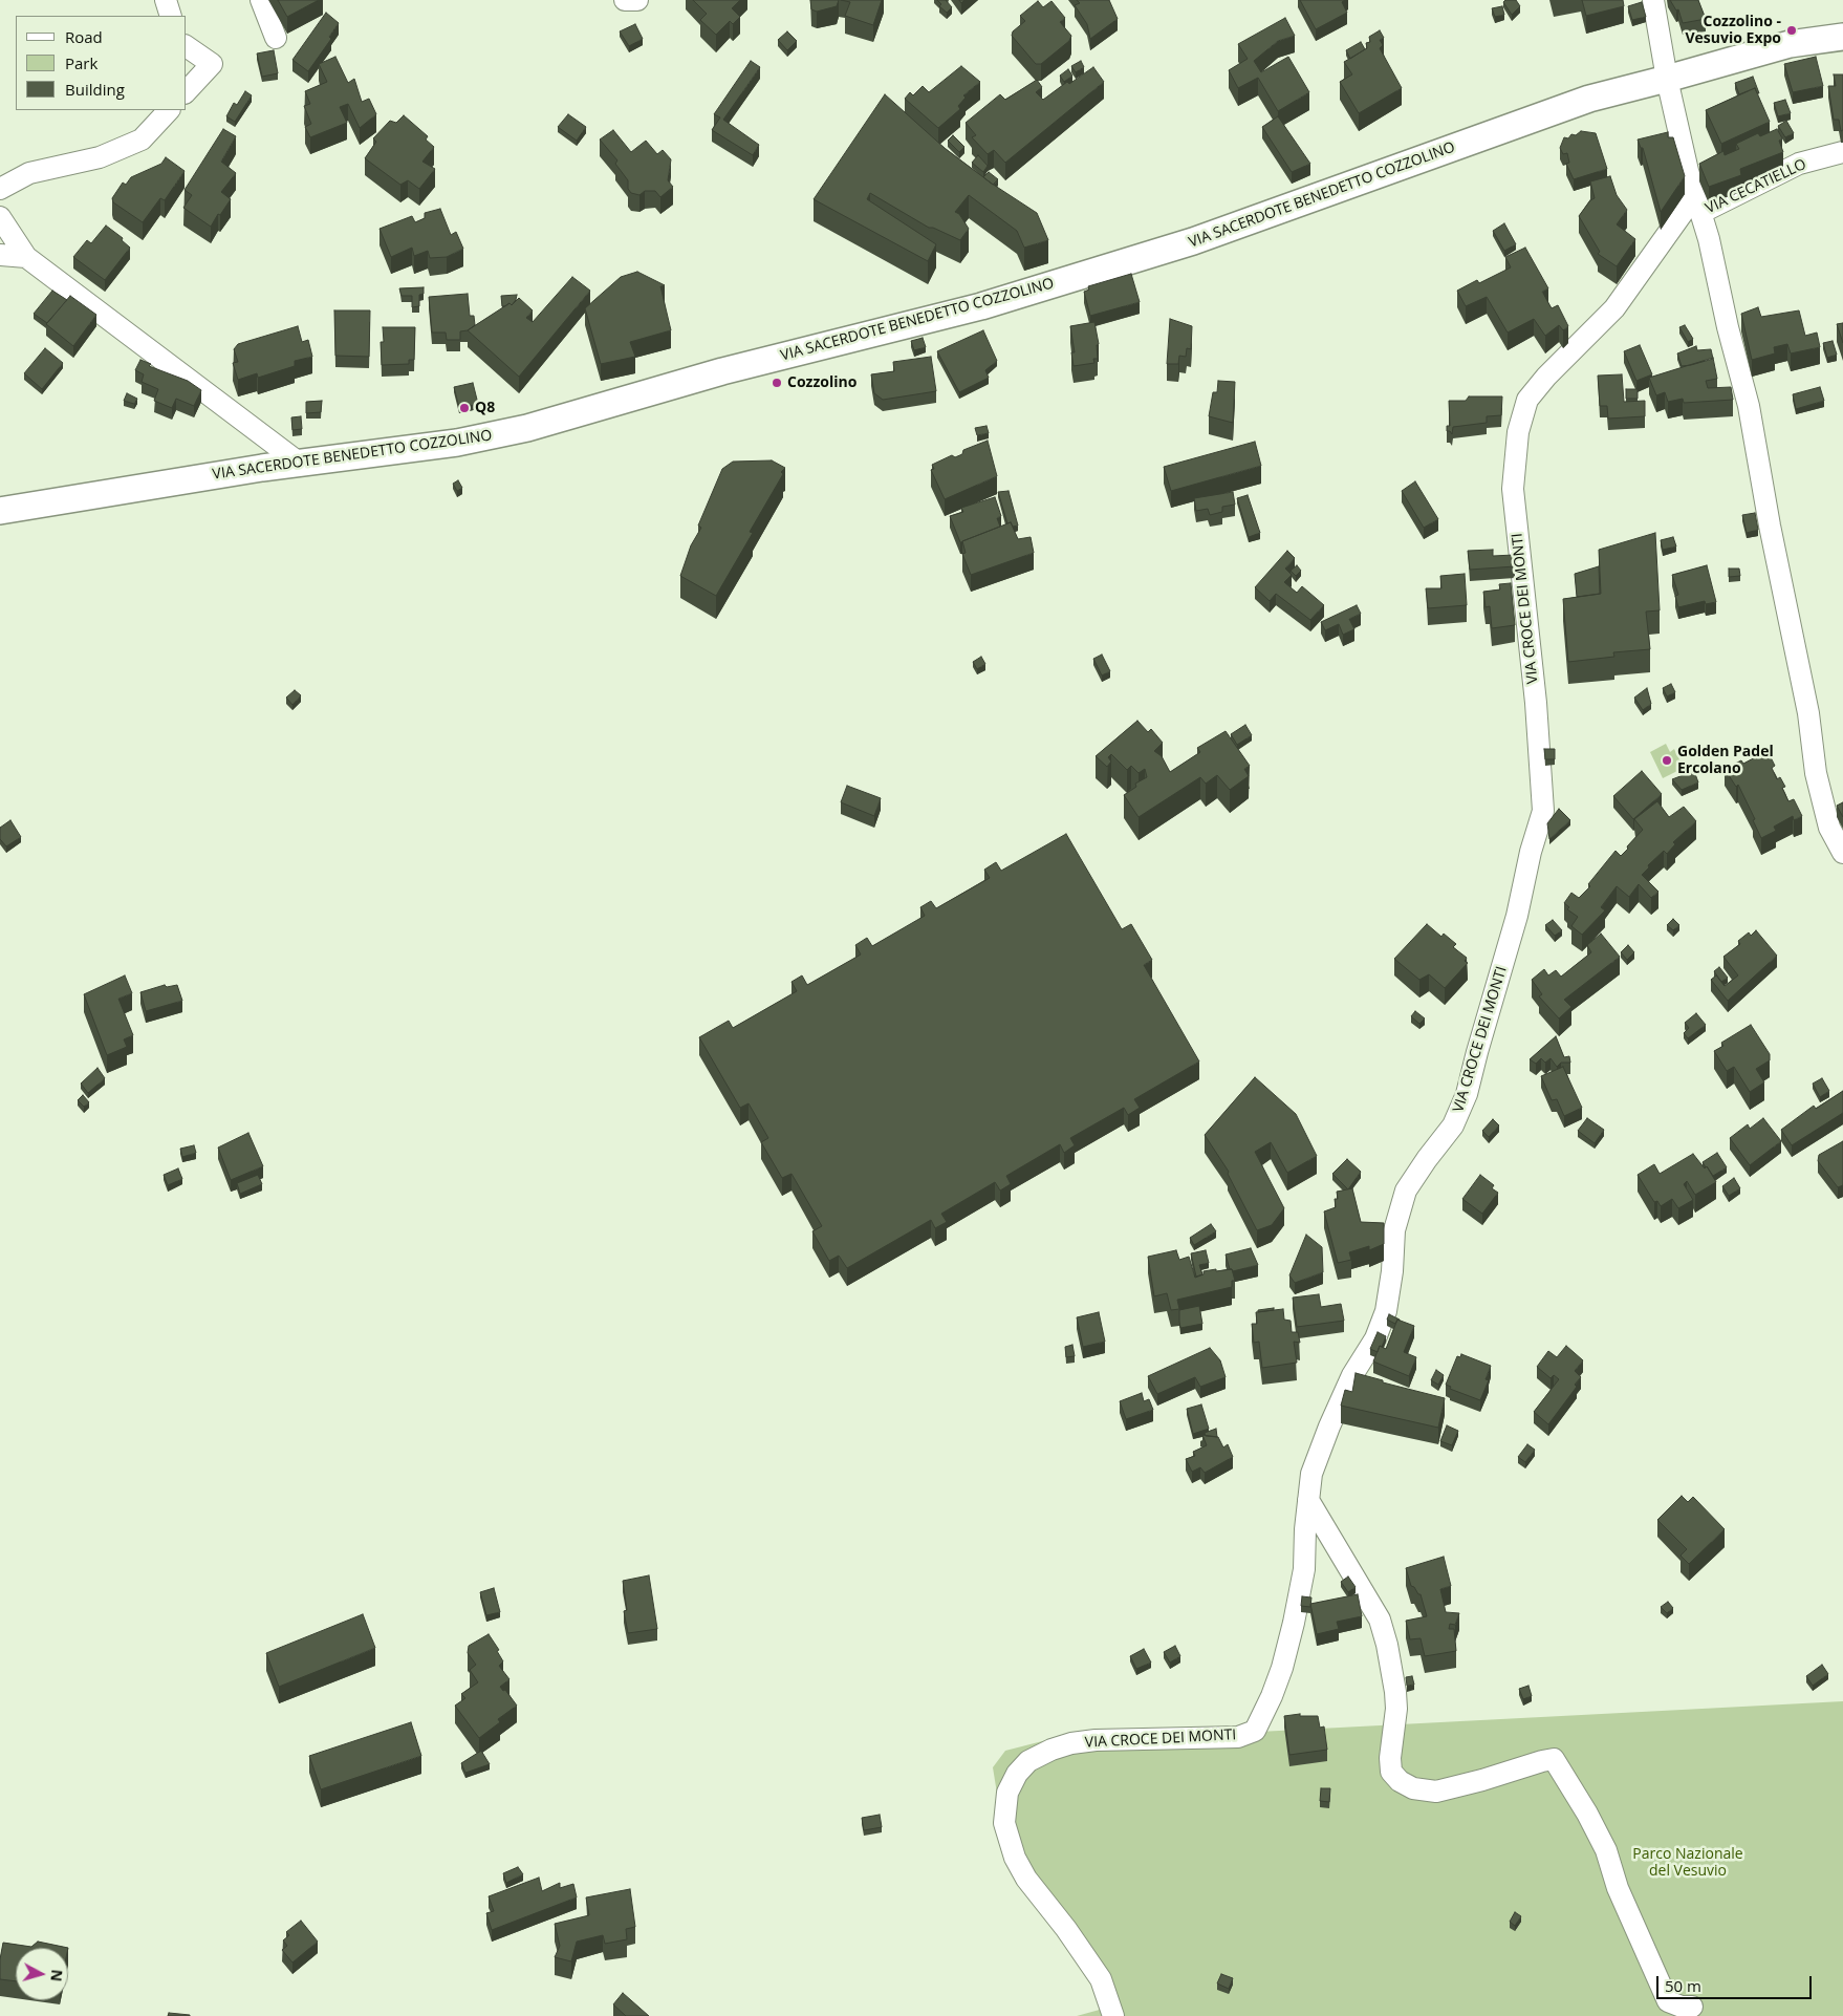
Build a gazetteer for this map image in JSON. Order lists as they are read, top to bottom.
{
  "streets": {
    "main road": ["VIA SACERDOTE BENEDETTO COZZOLINO"],
    "street": ["VIA CECATIELLO", "VIA CROCE DEI MONTI"]
  },
  "crossings": [
    ["VIA CECATIELLO", "VIA CROCE DEI MONTI"]
  ],
  "parks": ["Parco Nazionale del Vesuvio"],
  "places": [
    "Cozzolino - Vesuvio Expo",
    "Cozzolino",
    "Q8",
    "Golden Padel Ercolano"
  ],
  "legend": ["Road", "Park", "Building"],
  "scale_bar": "50 m",
  "north": "right"
}
